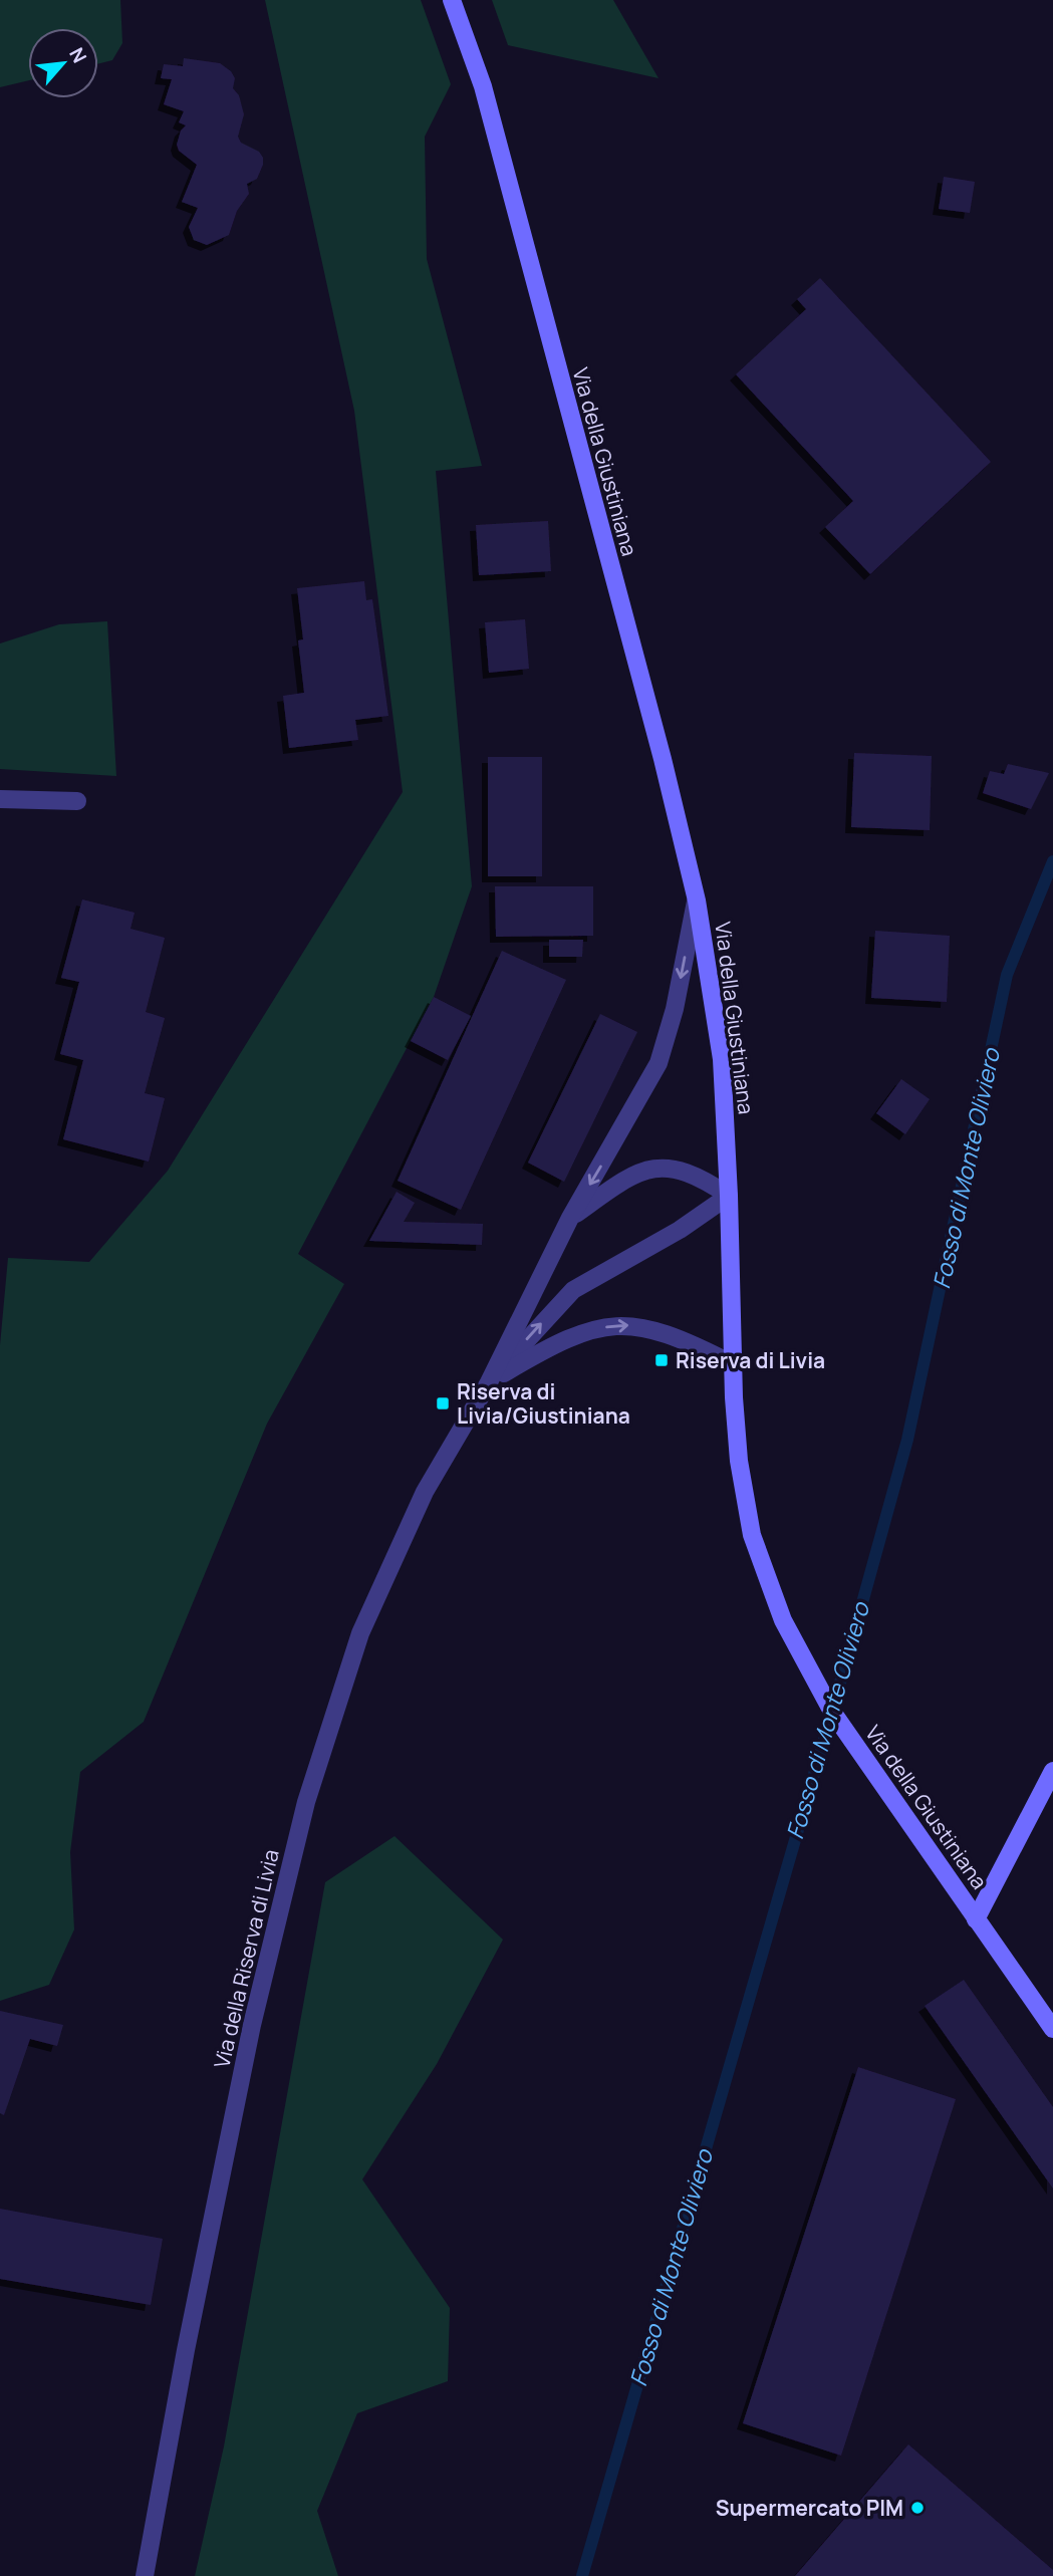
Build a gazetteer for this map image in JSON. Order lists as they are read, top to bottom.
{
  "streets": {
    "street": ["Via della Giustiniana", "Via della Riserva di Livia"]
  },
  "crossings": [
    ["Via della Giustiniana", "Via della Riserva di Livia"]
  ],
  "water": ["Fosso di Monte Oliviero"],
  "places": {
    "transit": ["Riserva di Livia", "Riserva di Livia/Giustiniana"],
    "other": ["Supermercato PIM"]
  },
  "north": "top right"
}
